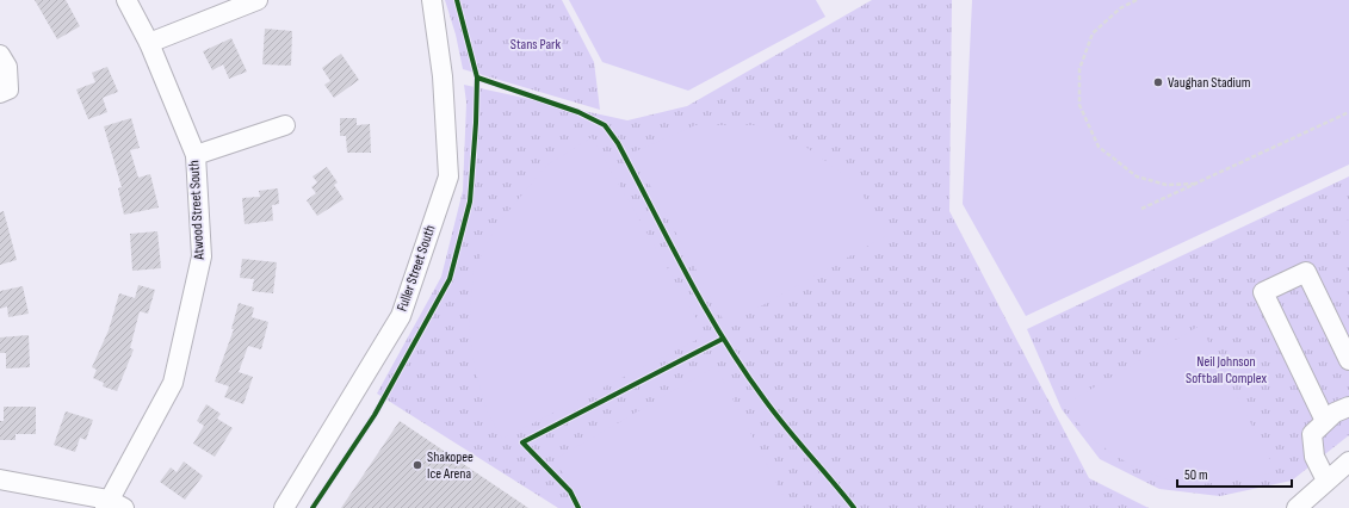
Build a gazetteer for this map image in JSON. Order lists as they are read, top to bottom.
{
  "streets": {
    "street": ["Atwood Street South", "Fuller Street South"]
  },
  "parks": ["Stans Park", "Neil Johnson Softball Complex"],
  "places": ["Vaughan Stadium", "Shakopee Ice Arena"],
  "scale_bar": "50 m"
}
